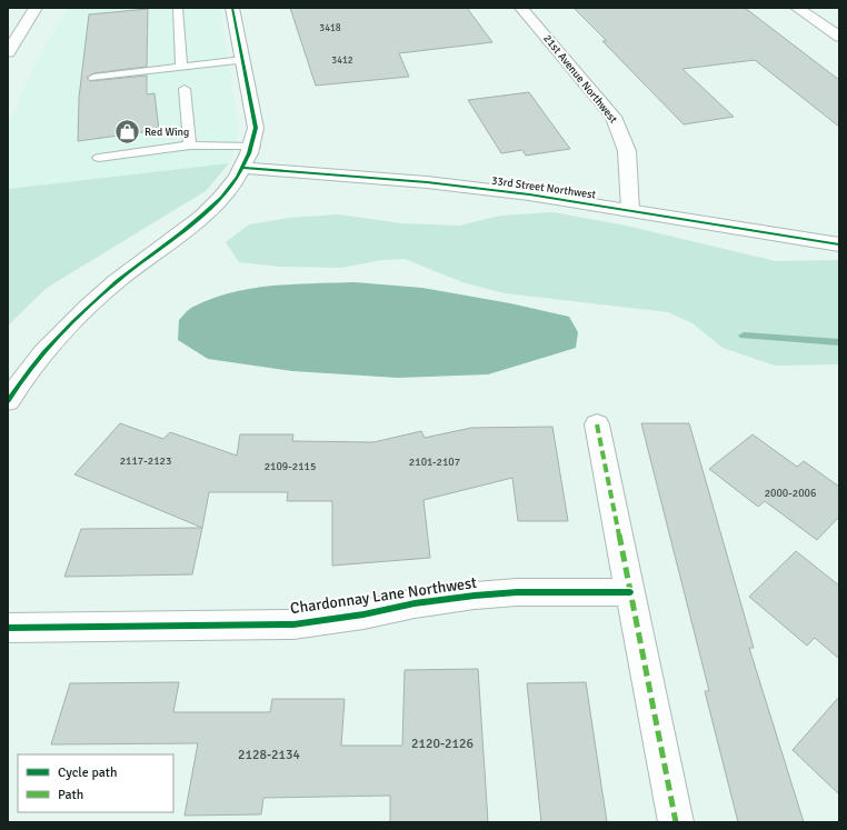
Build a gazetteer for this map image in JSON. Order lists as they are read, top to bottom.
{
  "streets": {
    "main road": ["21st Avenue Northwest", "33rd Street Northwest", "Chardonnay Lane Northwest"]
  },
  "crossings": [
    ["21st Avenue Northwest", "33rd Street Northwest"]
  ],
  "places": {
    "shop": ["Red Wing"]
  },
  "house_numbers": [
    "3418",
    "3412",
    "2117-2123",
    "2101-2107",
    "2109-2115",
    "2000-2006",
    "2120-2126",
    "2128-2134"
  ],
  "legend": ["Cycle path", "Path"]
}
